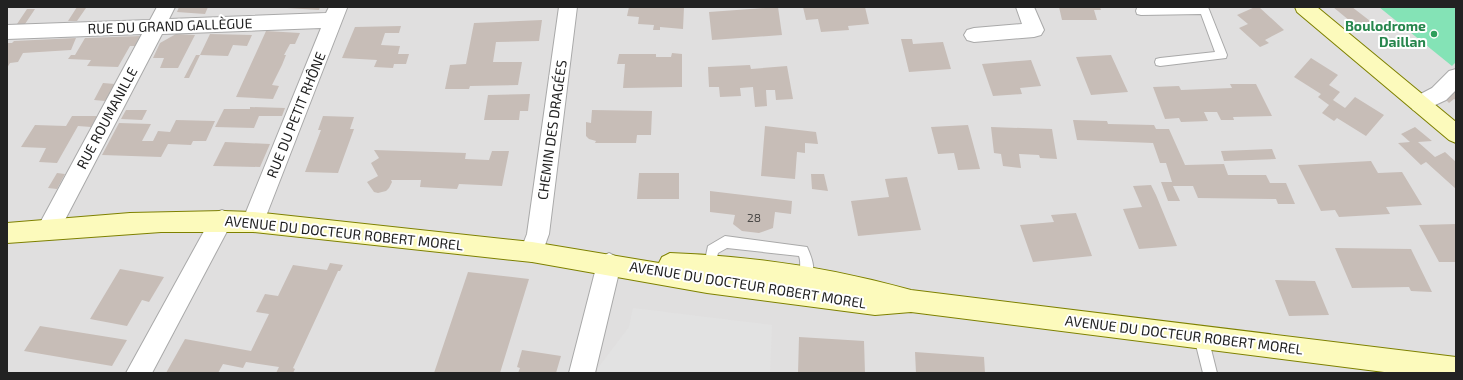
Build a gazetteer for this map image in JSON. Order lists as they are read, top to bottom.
{
  "streets": {
    "street": [
      "RUE DU GRAND GALLÈGUE",
      "RUE DU PETIT RHÔNE",
      "RUE ROUMANILLE",
      "CHEMIN DES DRAGÉES",
      "AVENUE DU DOCTEUR ROBERT MOREL"
    ]
  },
  "crossings": [
    ["RUE DU GRAND GALLÈGUE", "RUE DU PETIT RHÔNE"],
    ["RUE DU GRAND GALLÈGUE", "RUE ROUMANILLE"],
    ["RUE DU PETIT RHÔNE", "AVENUE DU DOCTEUR ROBERT MOREL"],
    ["RUE ROUMANILLE", "AVENUE DU DOCTEUR ROBERT MOREL"],
    ["CHEMIN DES DRAGÉES", "AVENUE DU DOCTEUR ROBERT MOREL"]
  ],
  "places": ["Boulodrome Daillan"],
  "house_numbers": ["28"]
}
